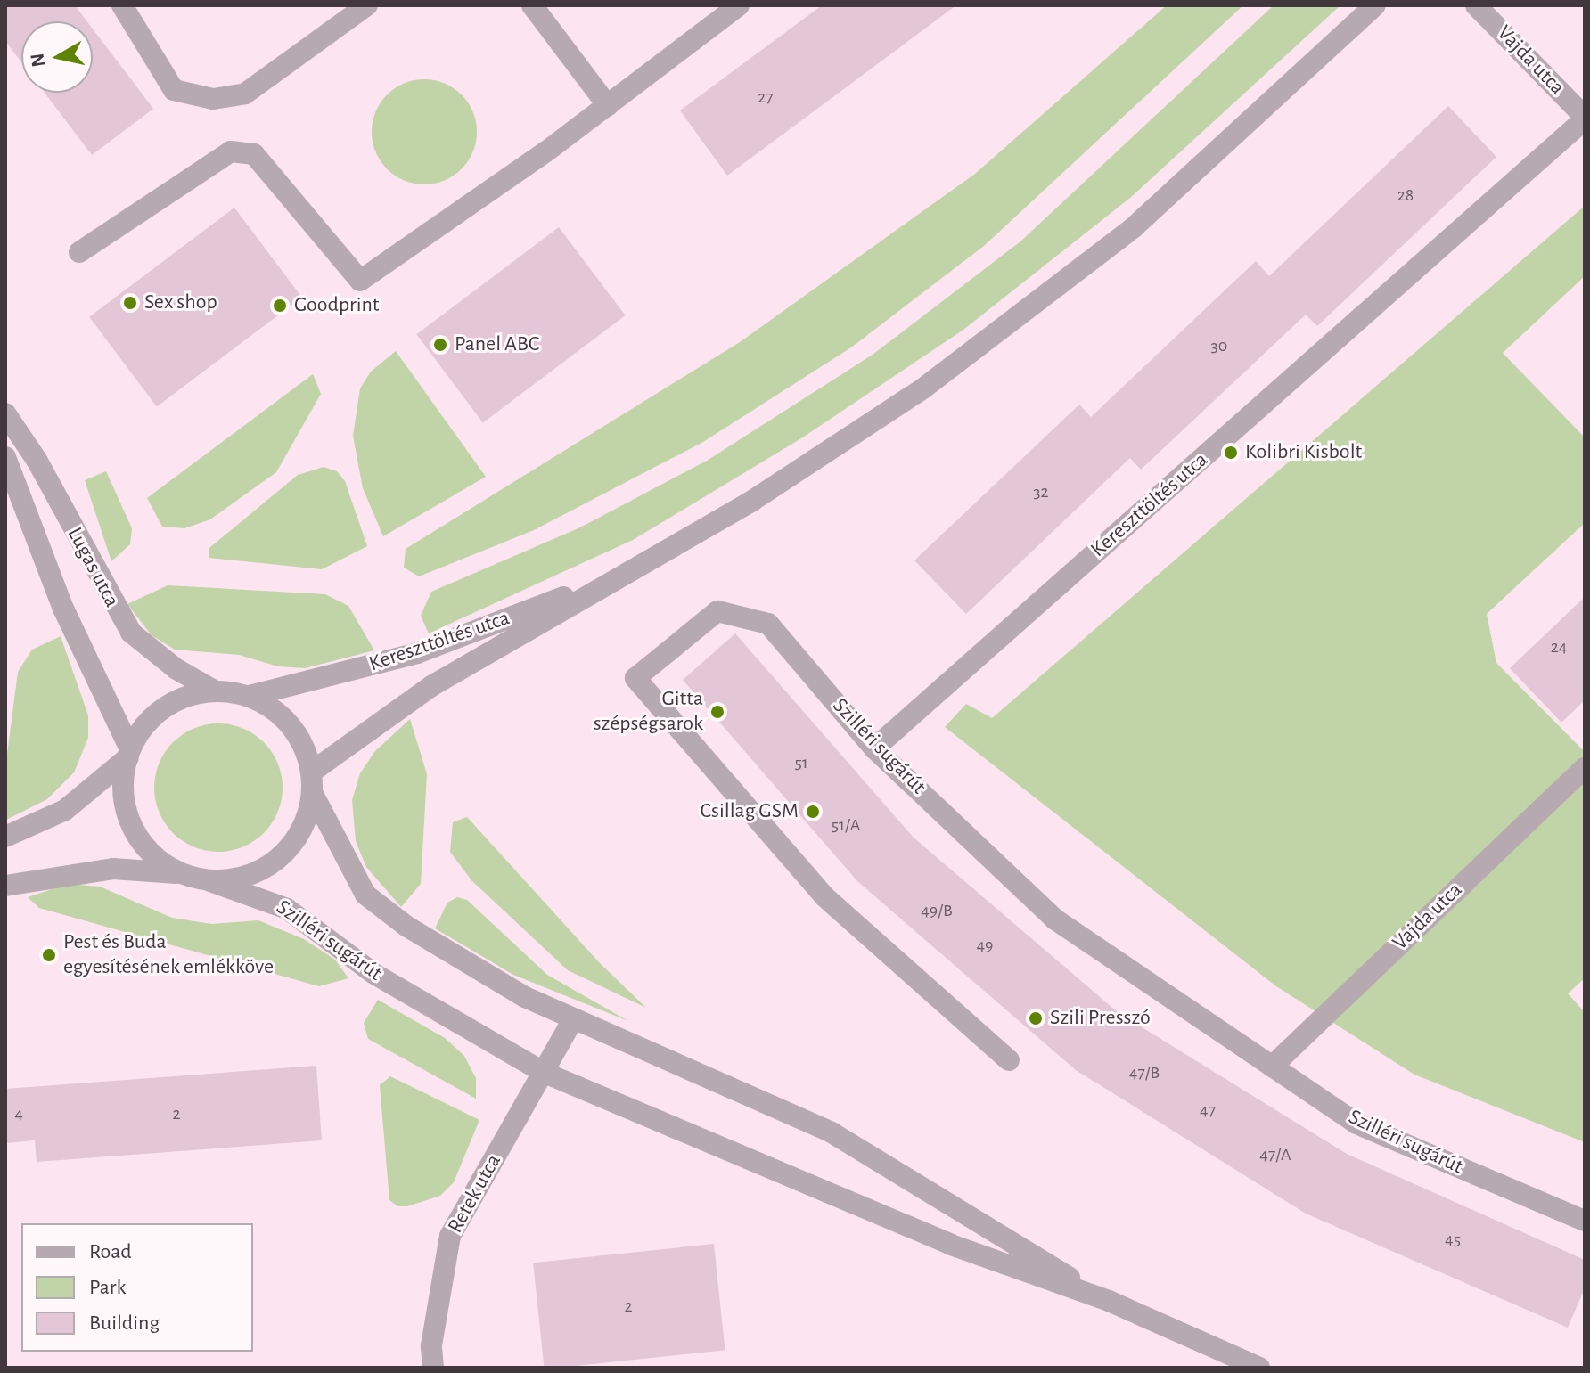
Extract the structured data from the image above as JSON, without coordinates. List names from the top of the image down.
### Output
{
  "streets": {
    "street": [
      "Vajda utca",
      "Kereszttöltés utca",
      "Lugas utca",
      "Szilléri sugárút",
      "Retek utca"
    ]
  },
  "crossings": [
    ["Vajda utca", "Kereszttöltés utca"],
    ["Vajda utca", "Szilléri sugárút"],
    ["Kereszttöltés utca", "Lugas utca"],
    ["Kereszttöltés utca", "Szilléri sugárút"],
    ["Lugas utca", "Szilléri sugárút"],
    ["Szilléri sugárút", "Retek utca"]
  ],
  "places": [
    "Sex shop",
    "Goodprint",
    "Panel ABC",
    "Kolibri Kisbolt",
    "Gitta szépségsarok",
    "Csillag GSM",
    "Pest és Buda egyesítésének emlékköve",
    "Szili Presszó"
  ],
  "house_numbers": [
    "27",
    "28",
    "30",
    "32",
    "24",
    "51",
    "51/A",
    "49/B",
    "49",
    "47/B",
    "47",
    "4",
    "2",
    "47/A",
    "45",
    "2"
  ],
  "legend": ["Road", "Park", "Building"],
  "north": "left"
}
